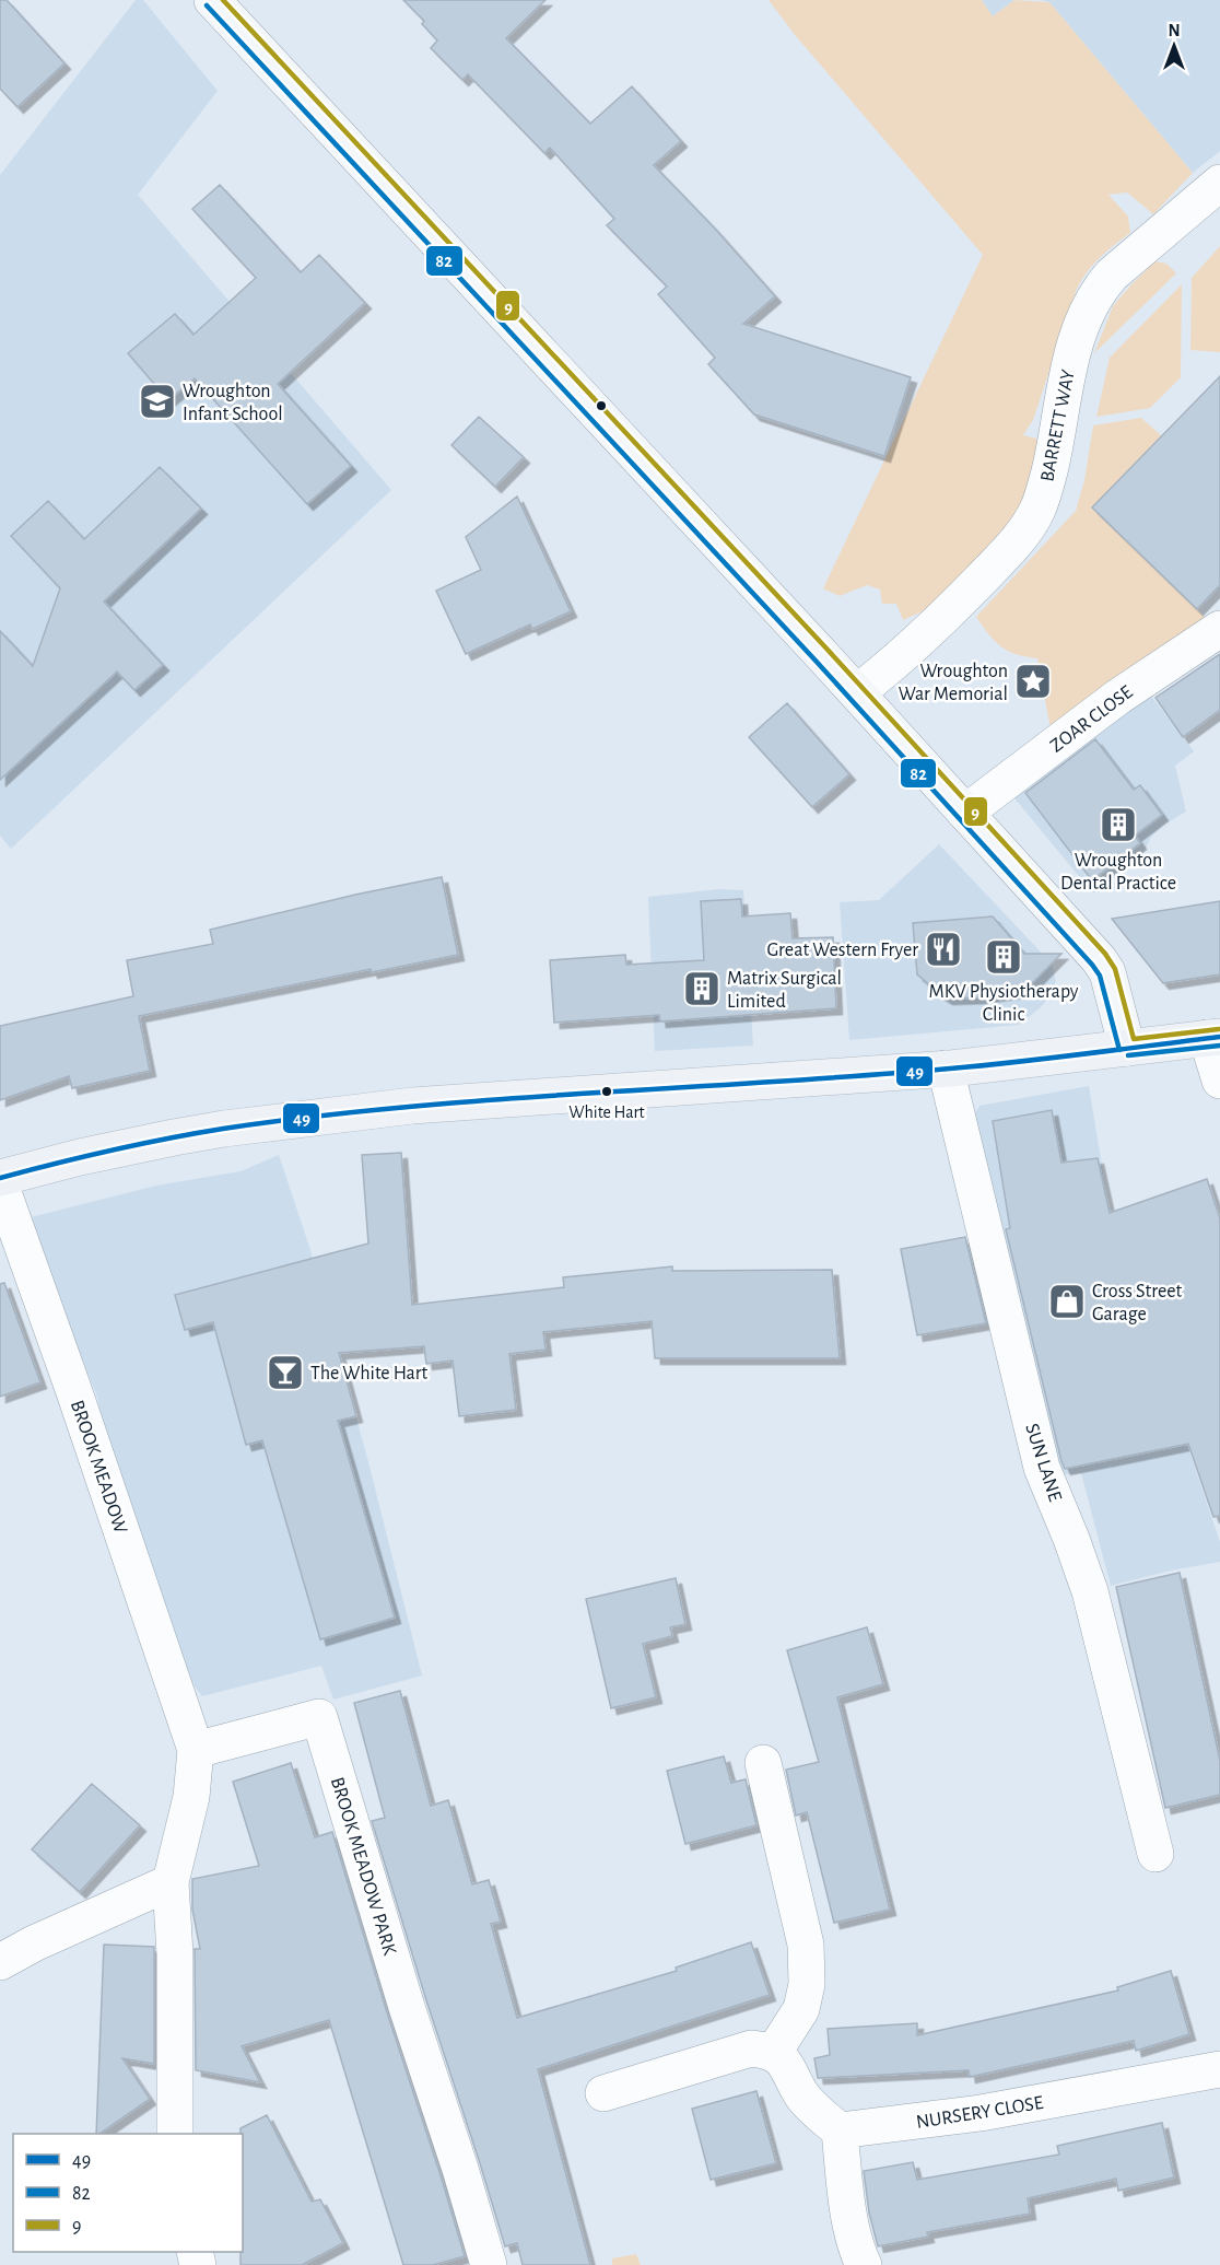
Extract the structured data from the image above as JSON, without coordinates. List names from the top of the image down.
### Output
{
  "streets": {
    "street": [
      "BARRETT WAY",
      "ZOAR CLOSE",
      "SUN LANE",
      "BROOK MEADOW",
      "BROOK MEADOW PARK",
      "NURSERY CLOSE"
    ]
  },
  "crossings": [
    ["BROOK MEADOW", "BROOK MEADOW PARK"]
  ],
  "places": {
    "school or university": ["Wroughton Infant School"],
    "place": ["Wroughton War Memorial"],
    "building": ["Wroughton Dental Practice", "MKV Physiotherapy Clinic", "Matrix Surgical Limited"],
    "restaurant": ["Great Western Fryer"],
    "other": ["White Hart"],
    "shop": ["Cross Street Garage"],
    "bar": ["The White Hart"]
  },
  "lines": ["transit line 9", "transit line 82", "transit line 49"],
  "legend": ["49", "82", "9"],
  "north": "top"
}
